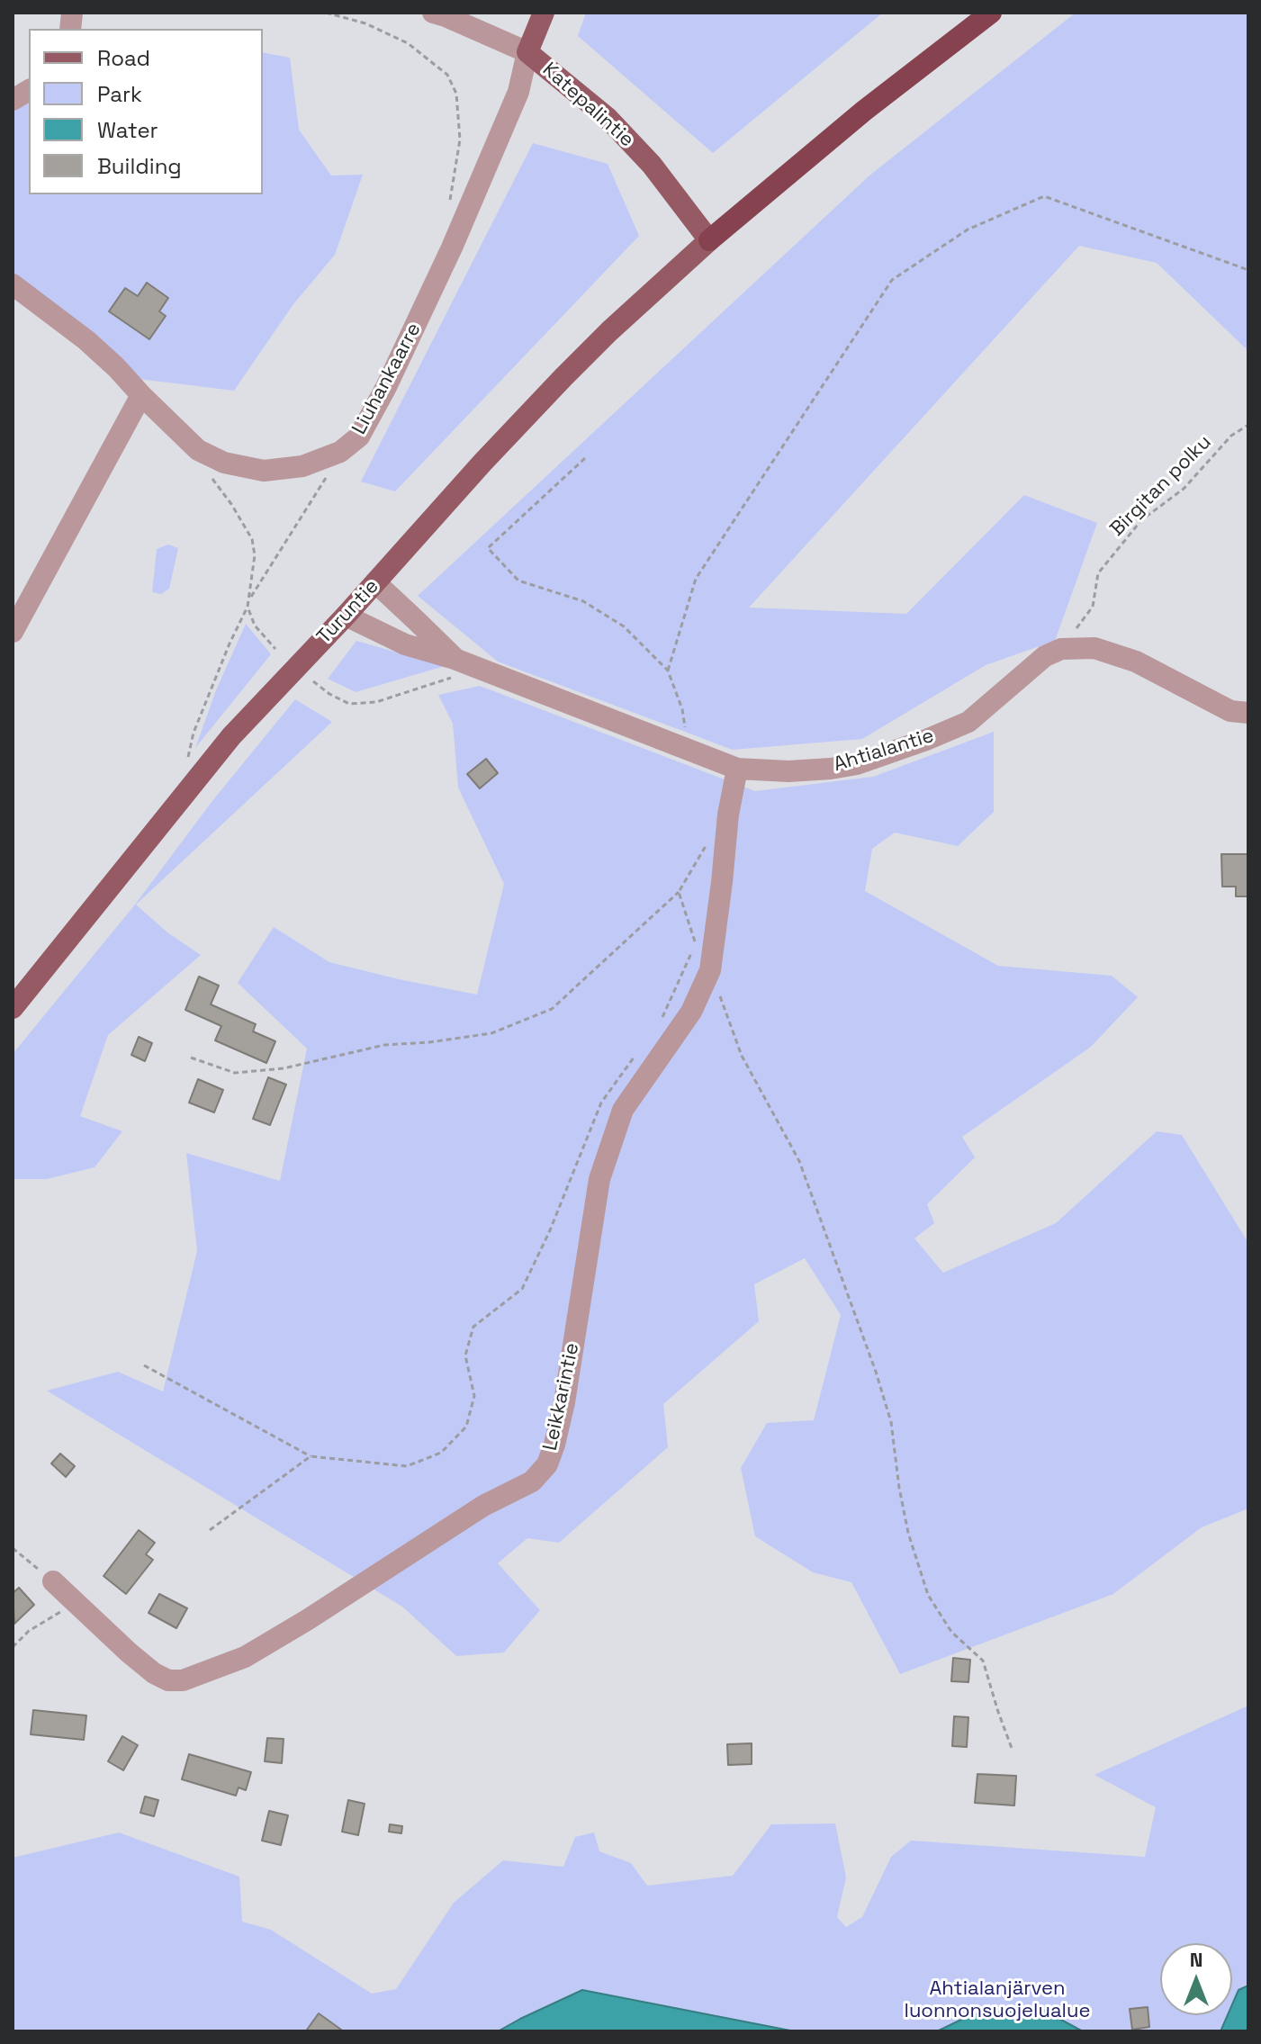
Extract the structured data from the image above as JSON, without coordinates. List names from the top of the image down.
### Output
{
  "streets": {
    "main road": ["Katepalintie", "Turuntie"],
    "street": ["Liuhankaarre", "Ahtialantie", "Leikkarintie"],
    "path": ["Birgitan polku"]
  },
  "crossings": [
    ["Katepalintie", "Liuhankaarre"],
    ["Katepalintie", "Turuntie"],
    ["Birgitan polku", "Ahtialantie"],
    ["Turuntie", "Ahtialantie"],
    ["Ahtialantie", "Leikkarintie"]
  ],
  "parks": ["Ahtialanjärven luonnonsuojelualue"],
  "legend": [
    "Road",
    "Park",
    "Water",
    "Building"
  ],
  "north": "top"
}
